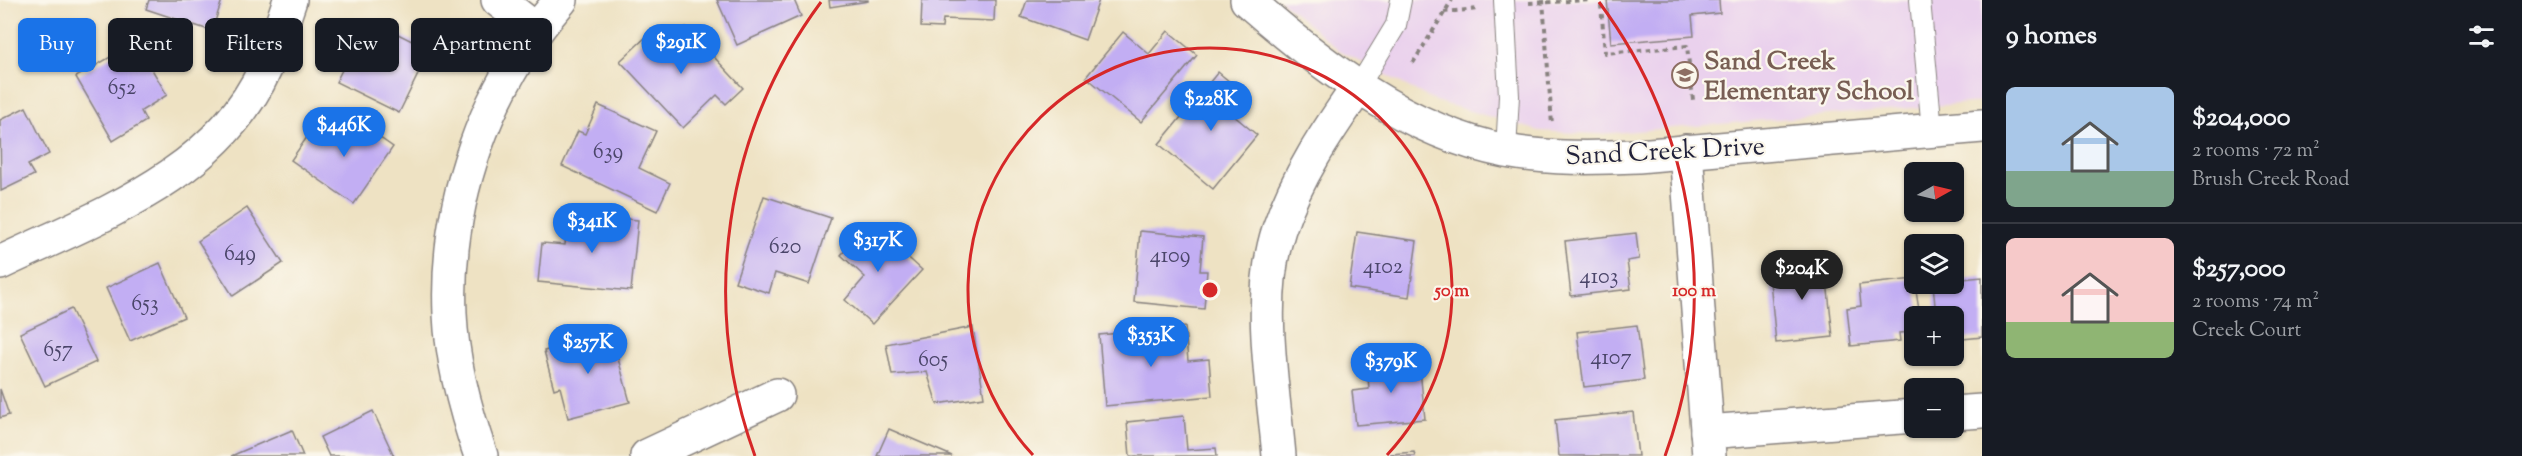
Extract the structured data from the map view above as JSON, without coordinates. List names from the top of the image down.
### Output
{
  "streets": {
    "street": ["Sand Creek Drive"]
  },
  "places": {
    "school or university": ["Sand Creek Elementary School"]
  },
  "house_numbers": [
    "652",
    "639",
    "620",
    "649",
    "4109",
    "4102",
    "4103",
    "653",
    "657",
    "4107",
    "605"
  ],
  "north": "right",
  "page": {
    "heading": "9 homes",
    "chip": [
      "Buy",
      "Rent",
      "Filters",
      "New",
      "Apartment"
    ],
    "price": [
      "$291K",
      "$228K",
      "$446K",
      "$341K",
      "$317K",
      "$204K",
      "$353K",
      "$257K",
      "$379K"
    ],
    "list": [
      {
        "name": "$204,000",
        "note": "2 rooms · 72 m² · Brush Creek Road"
      },
      {
        "name": "$257,000",
        "note": "2 rooms · 74 m² · Creek Court"
      }
    ],
    "map_buttons": ["+", "−"]
  },
  "rings": ["50 m", "100 m"]
}
